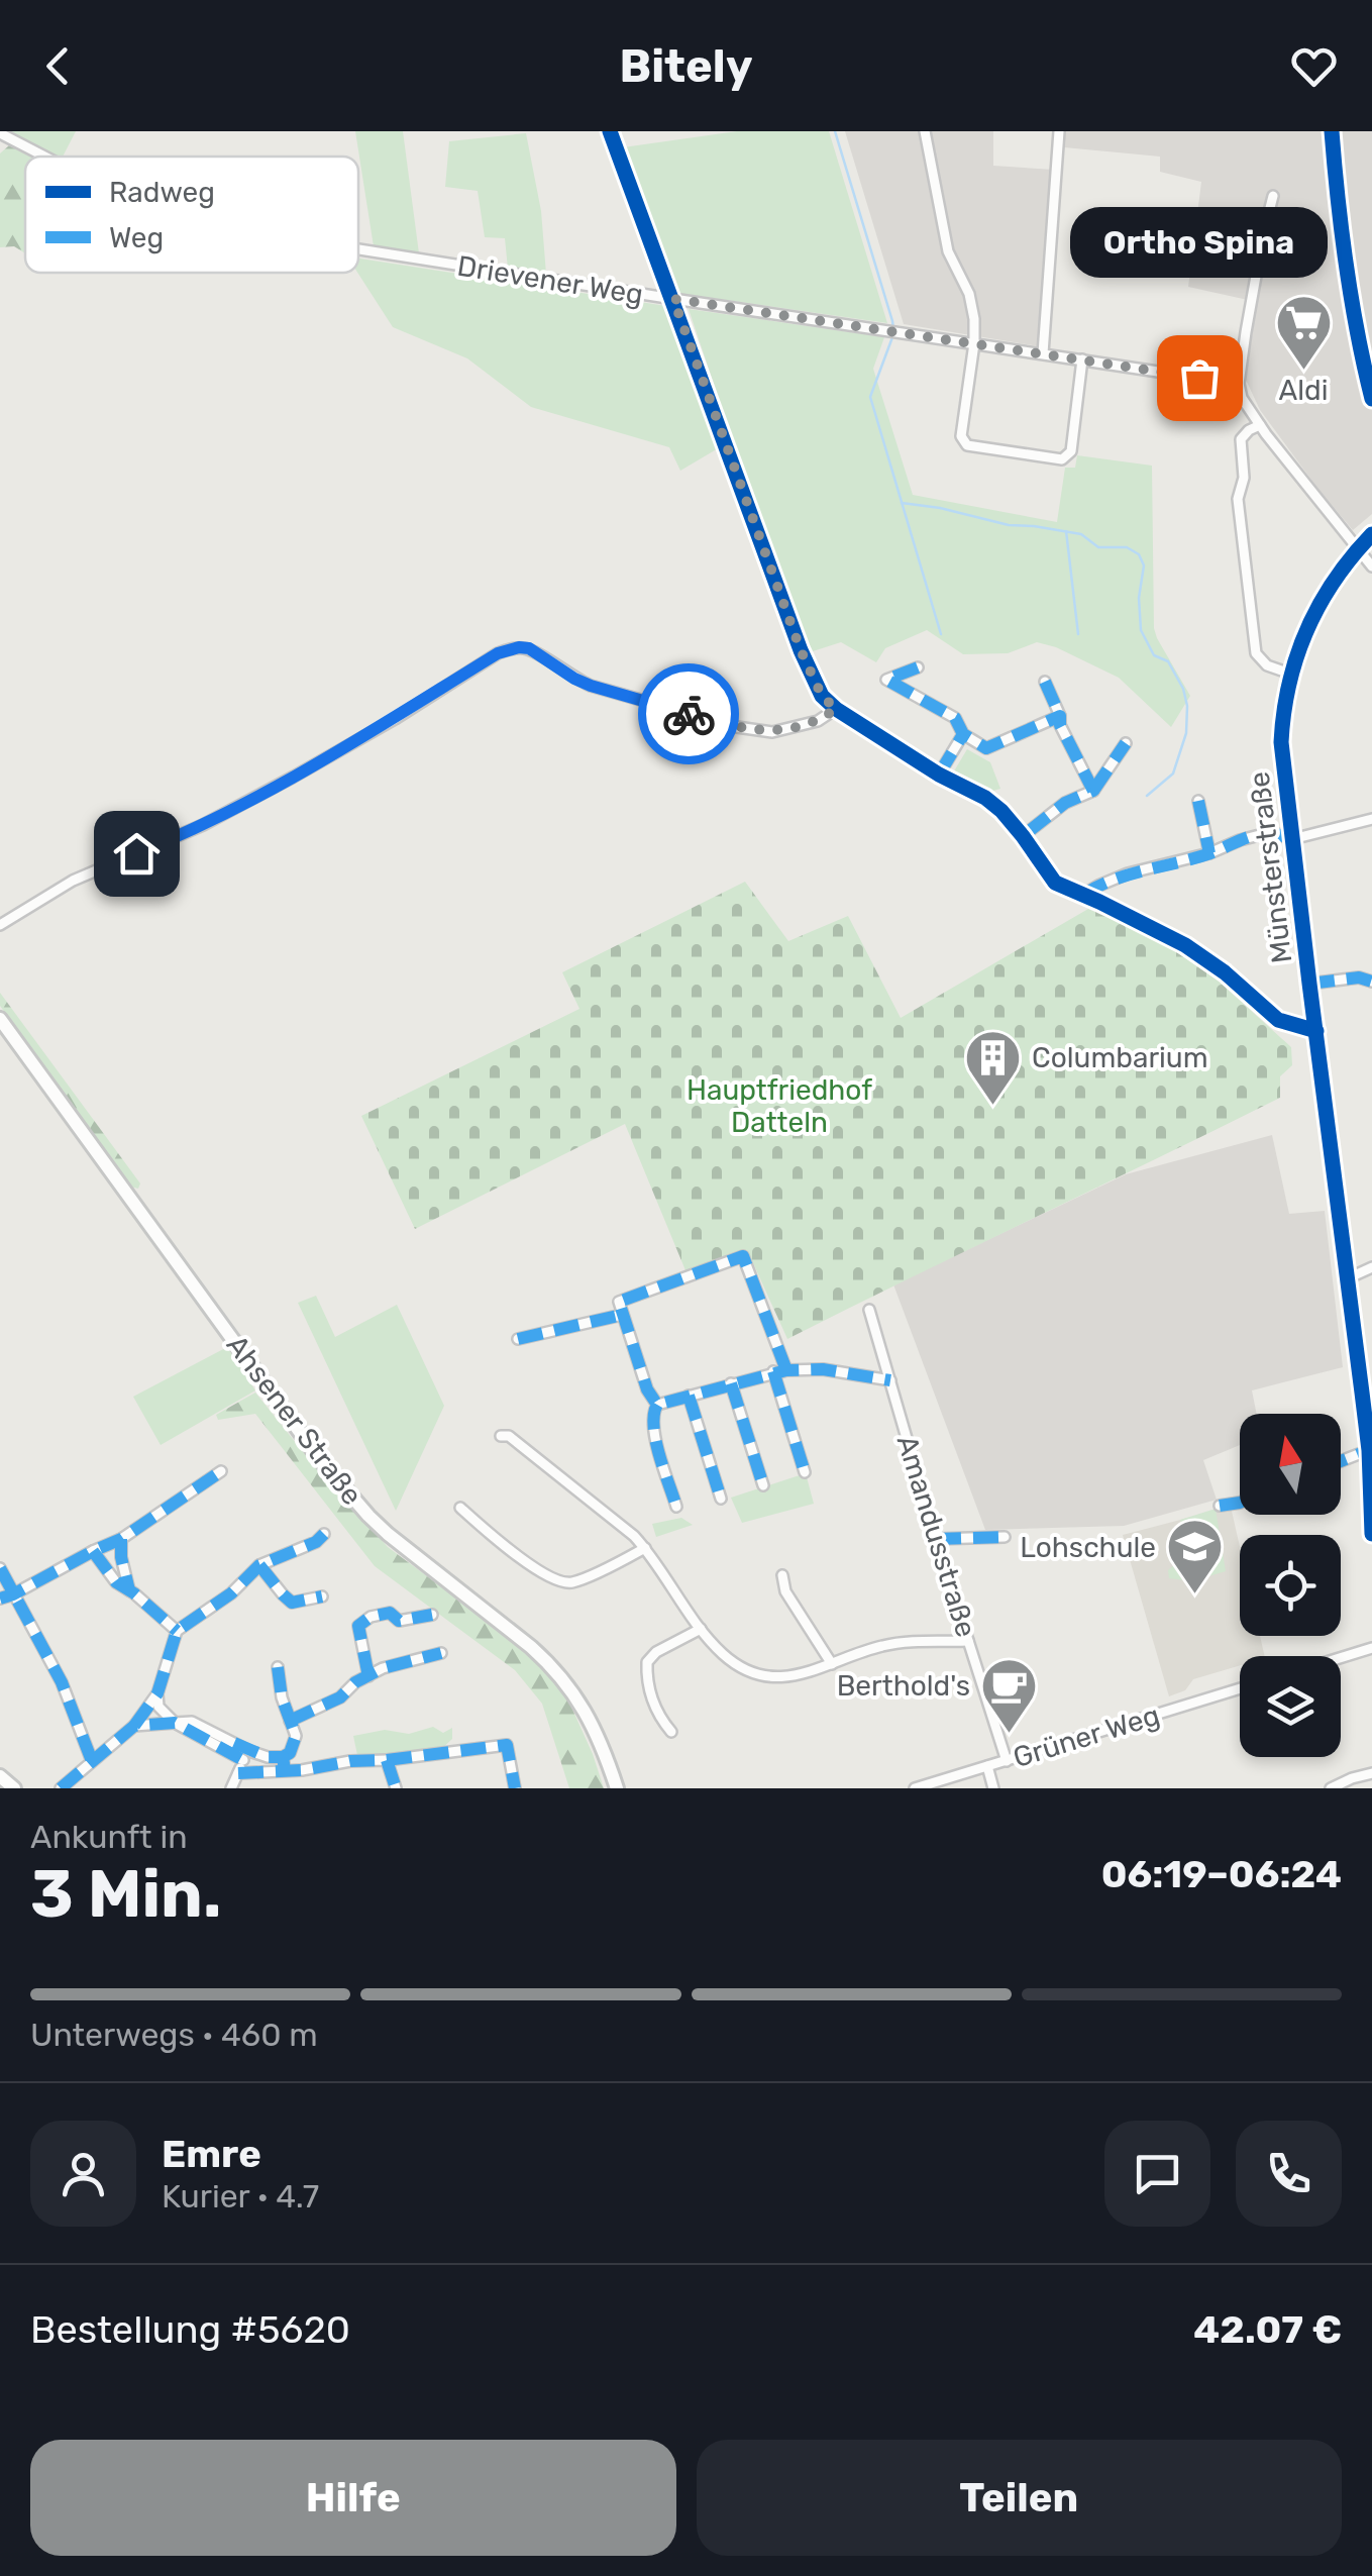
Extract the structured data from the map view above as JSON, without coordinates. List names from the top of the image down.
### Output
{
  "streets": {
    "main road": ["Ahsener Straße"],
    "street": [
      "Drievener Weg",
      "Münsterstraße",
      "Amandusstraße",
      "Grüner Weg"
    ]
  },
  "crossings": [
    ["Amandusstraße", "Grüner Weg"]
  ],
  "parks": ["Hauptfriedhof Datteln"],
  "places": {
    "supermarket": ["Aldi"],
    "other": ["Ortho Spina"],
    "building": ["Columbarium"],
    "school or university": ["Lohschule"],
    "cafe": ["Berthold's"]
  },
  "legend": ["Radweg", "Weg"],
  "north": "top",
  "page": {
    "header": "Bitely",
    "bubble": "Ortho Spina",
    "heading": ["3 Min.", "Ankunft in", "06:19–06:24"],
    "panel": [
      "Emre",
      "Kurier · 4.7",
      "Bestellung #5620",
      "42.07 €"
    ],
    "bar": "Unterwegs · 460 m",
    "buttons": ["Hilfe", "Teilen"]
  }
}
